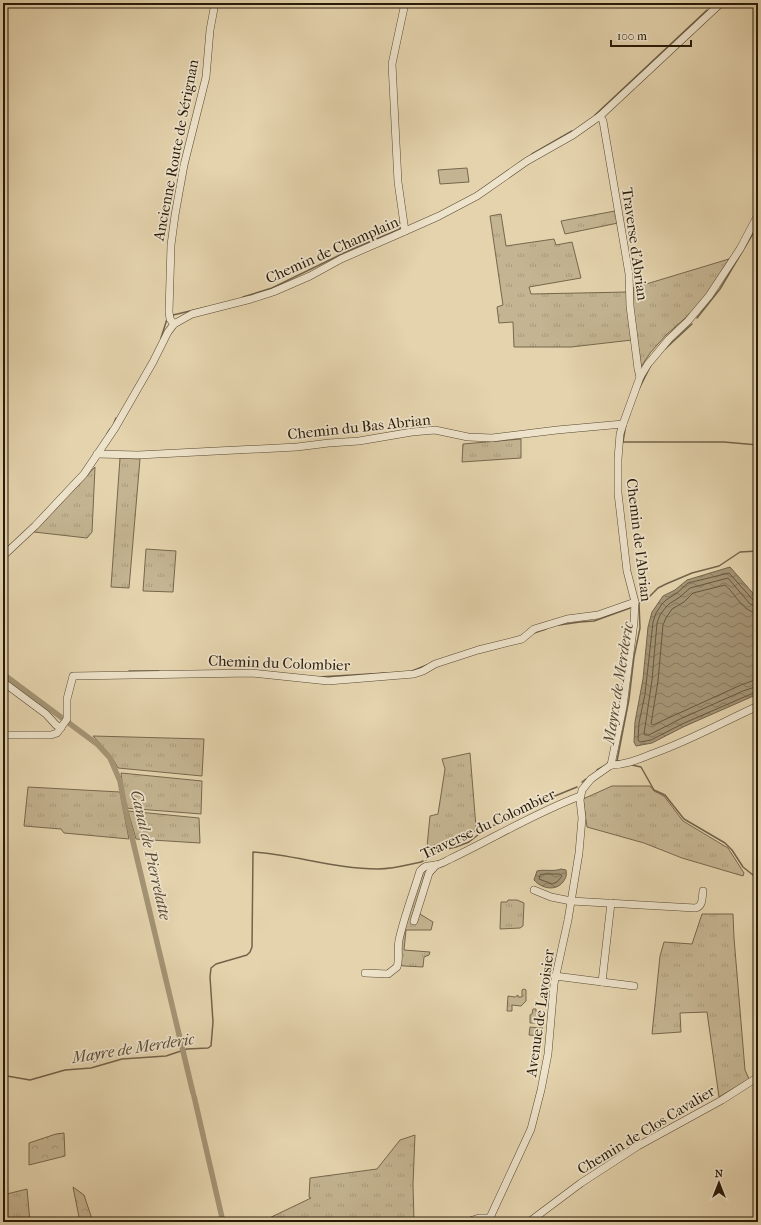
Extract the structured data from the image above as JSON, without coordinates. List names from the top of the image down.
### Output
{
  "streets": {
    "street": [
      "Ancienne Route de Sérignan",
      "Traverse d'Abrian",
      "Chemin de Champlain",
      "Chemin du Bas Abrian",
      "Chemin de l'Abrian",
      "Chemin du Colombier",
      "Traverse du Colombier",
      "Avenue de Lavoisier",
      "Chemin de Clos Cavalier"
    ]
  },
  "crossings": [
    ["Ancienne Route de Sérignan", "Chemin de Champlain"],
    ["Traverse d'Abrian", "Chemin de Champlain"],
    ["Traverse d'Abrian", "Chemin de l'Abrian"],
    ["Chemin de Champlain", "Chemin du Bas Abrian"],
    ["Chemin du Bas Abrian", "Chemin de l'Abrian"],
    ["Chemin de l'Abrian", "Chemin du Colombier"],
    ["Traverse du Colombier", "Avenue de Lavoisier"]
  ],
  "water": ["Mayre de Merderic", "Canal de Pierrelatte"],
  "scale_bar": "100 m",
  "north": "top"
}
